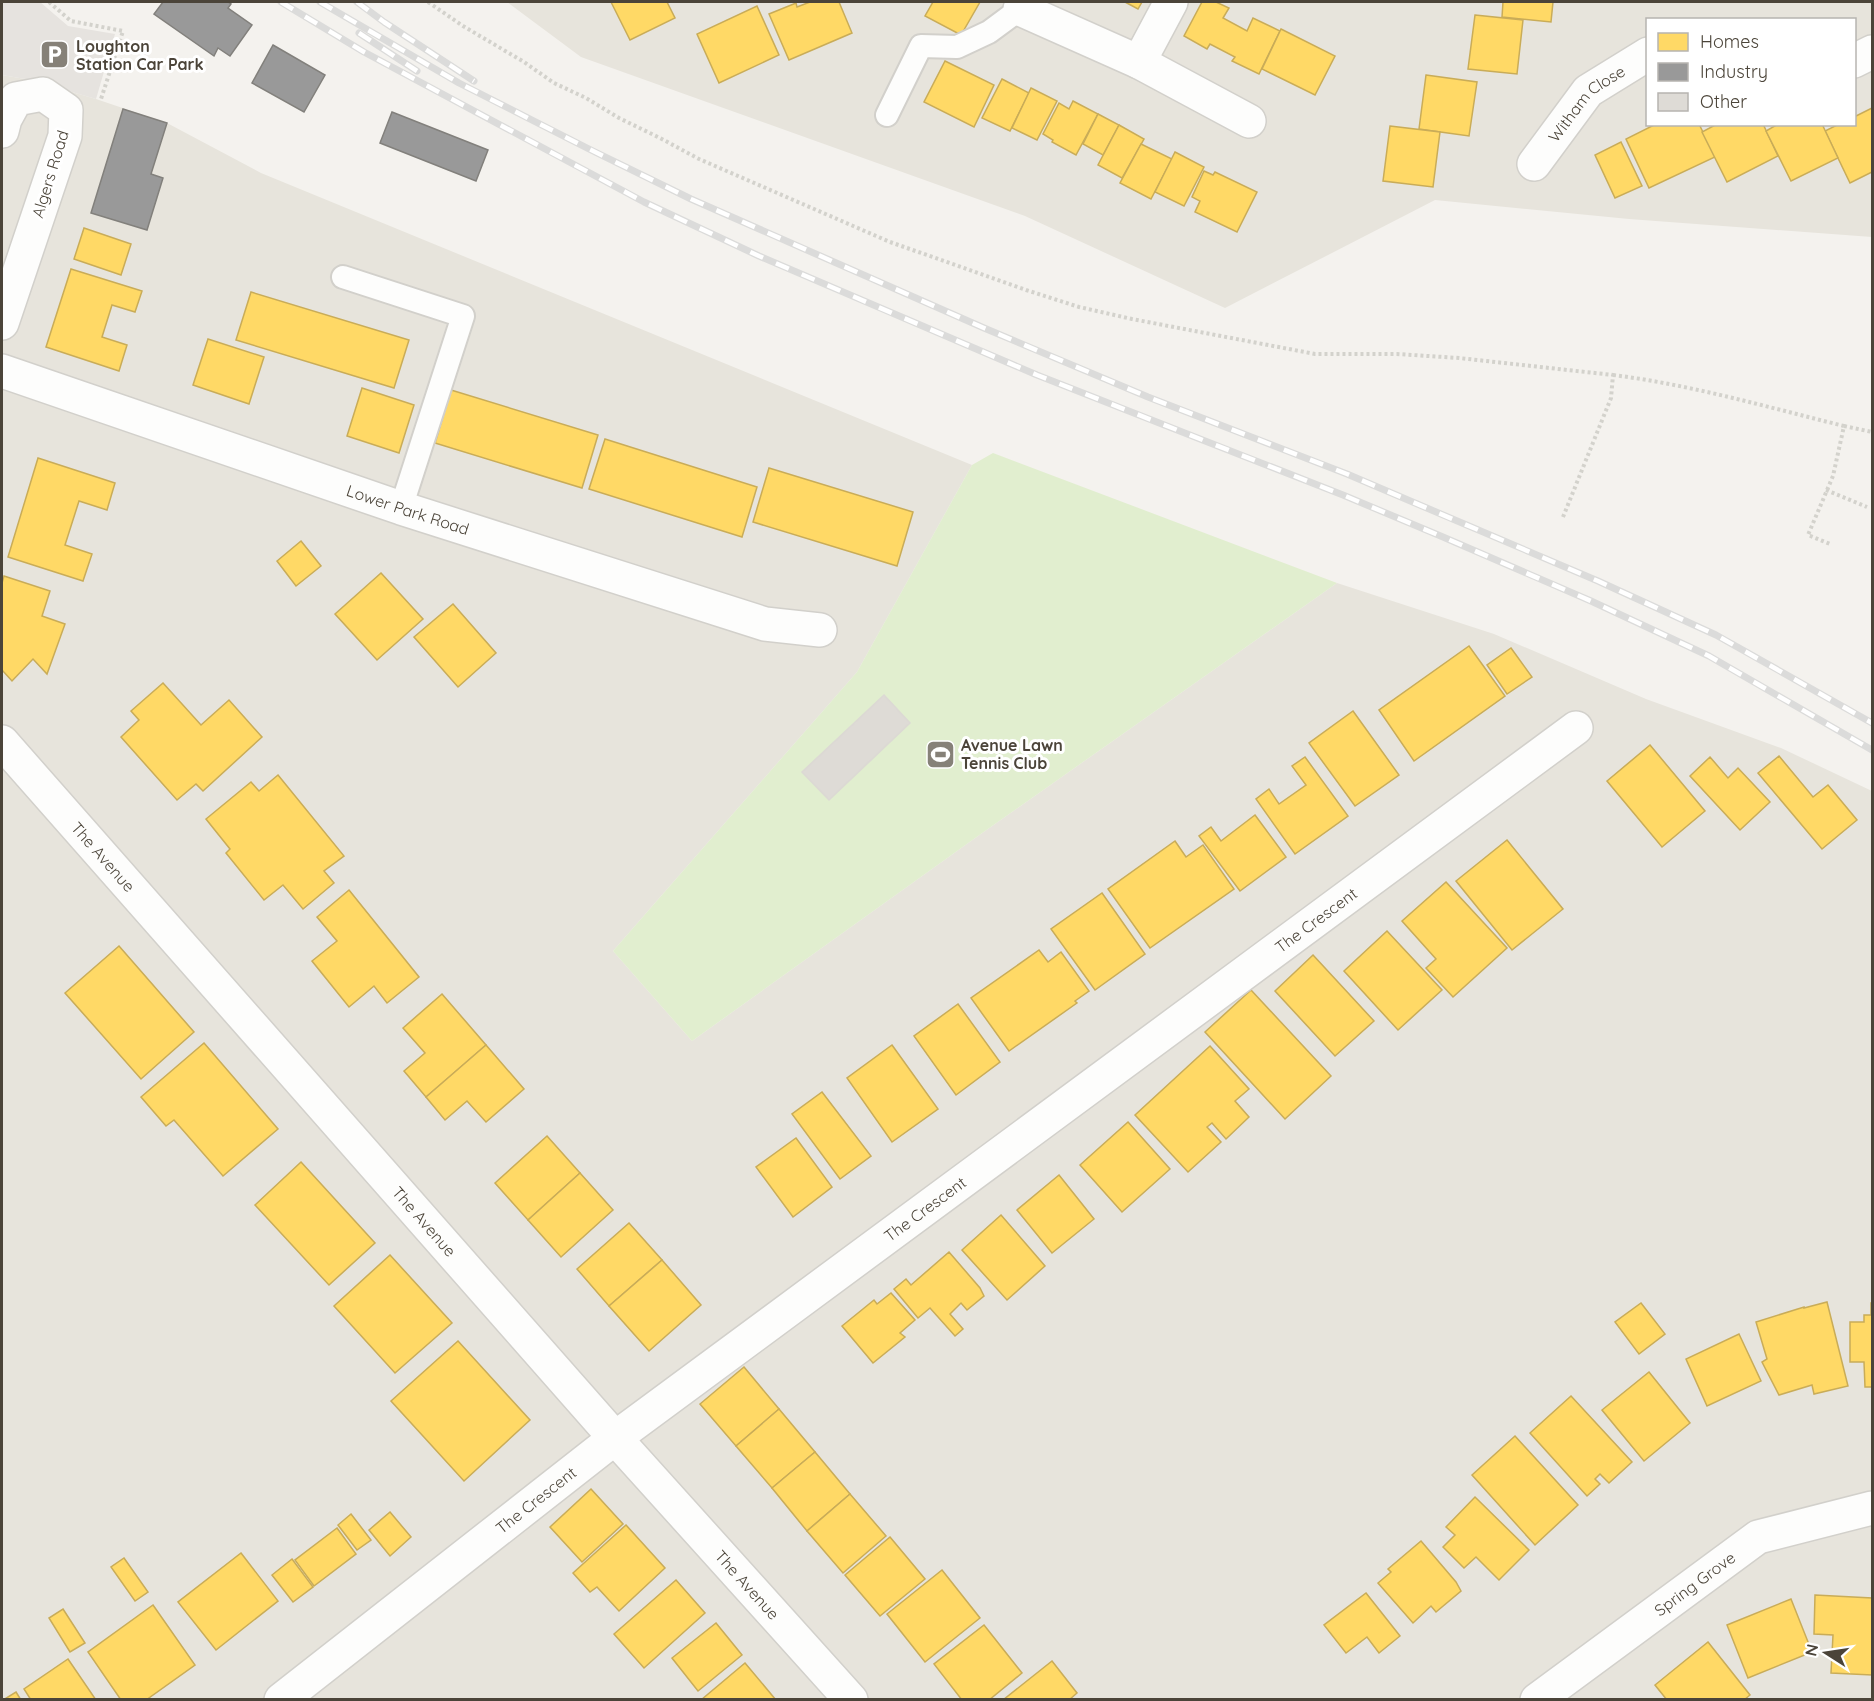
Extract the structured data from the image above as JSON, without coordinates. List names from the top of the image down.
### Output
{
  "streets": {
    "street": [
      "Witham Close",
      "Algers Road",
      "Lower Park Road",
      "The Avenue",
      "The Crescent",
      "Spring Grove"
    ]
  },
  "crossings": [
    ["The Avenue", "The Crescent"]
  ],
  "places": {
    "parking": ["Loughton Station Car Park"],
    "sports": ["Avenue Lawn Tennis Club"]
  },
  "legend": ["Homes", "Industry", "Other"],
  "north": "left"
}
